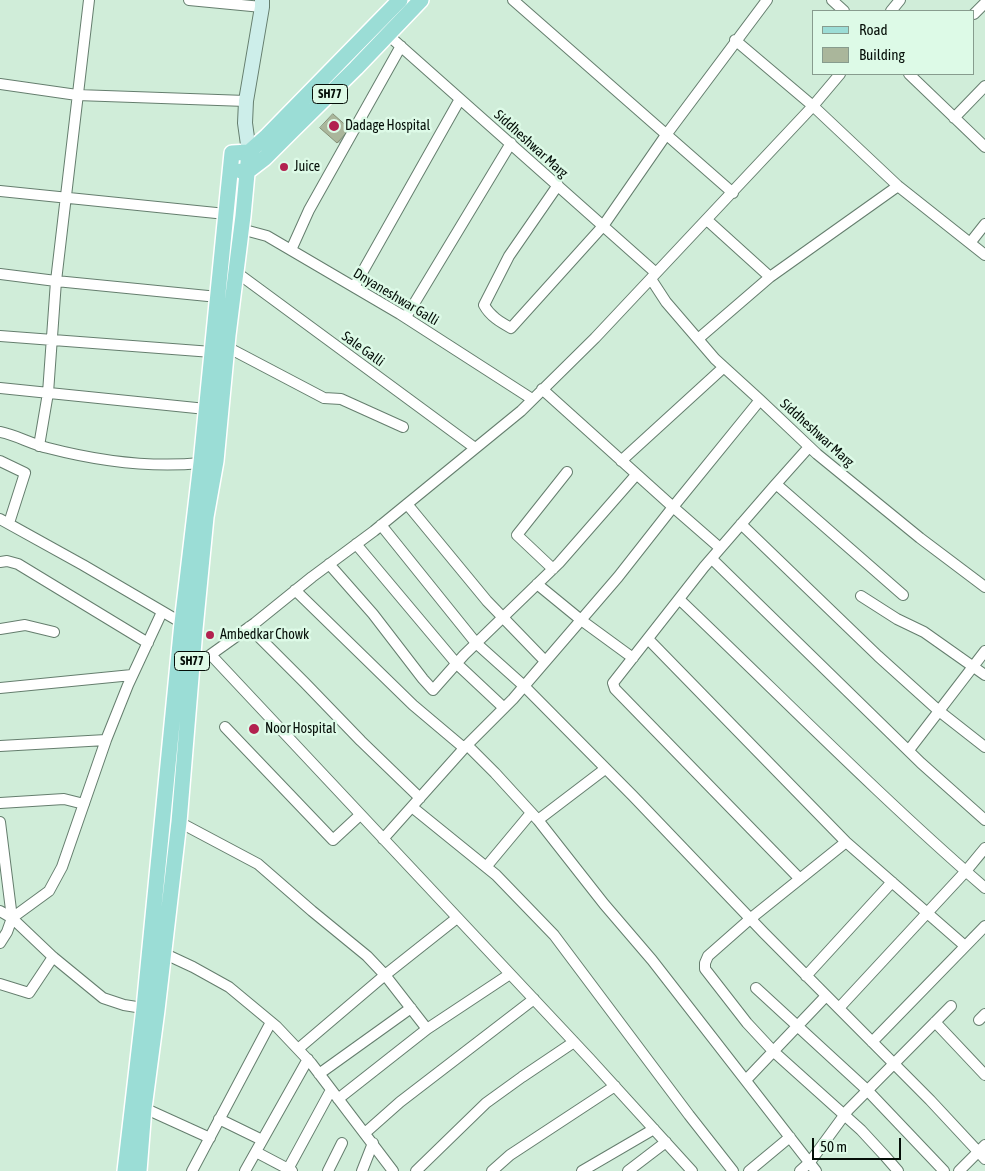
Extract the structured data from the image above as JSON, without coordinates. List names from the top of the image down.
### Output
{
  "streets": {
    "main road": ["SH77"],
    "street": ["Siddheshwar Marg", "Dnyaneshwar Galli", "Sale Galli"]
  },
  "crossings": [
    ["SH77", "Siddheshwar Marg"],
    ["SH77", "Dnyaneshwar Galli"],
    ["SH77", "Sale Galli"]
  ],
  "places": [
    "Dadage Hospital",
    "Juice",
    "Ambedkar Chowk",
    "Noor Hospital"
  ],
  "legend": ["Road", "Building"],
  "scale_bar": "50 m"
}
